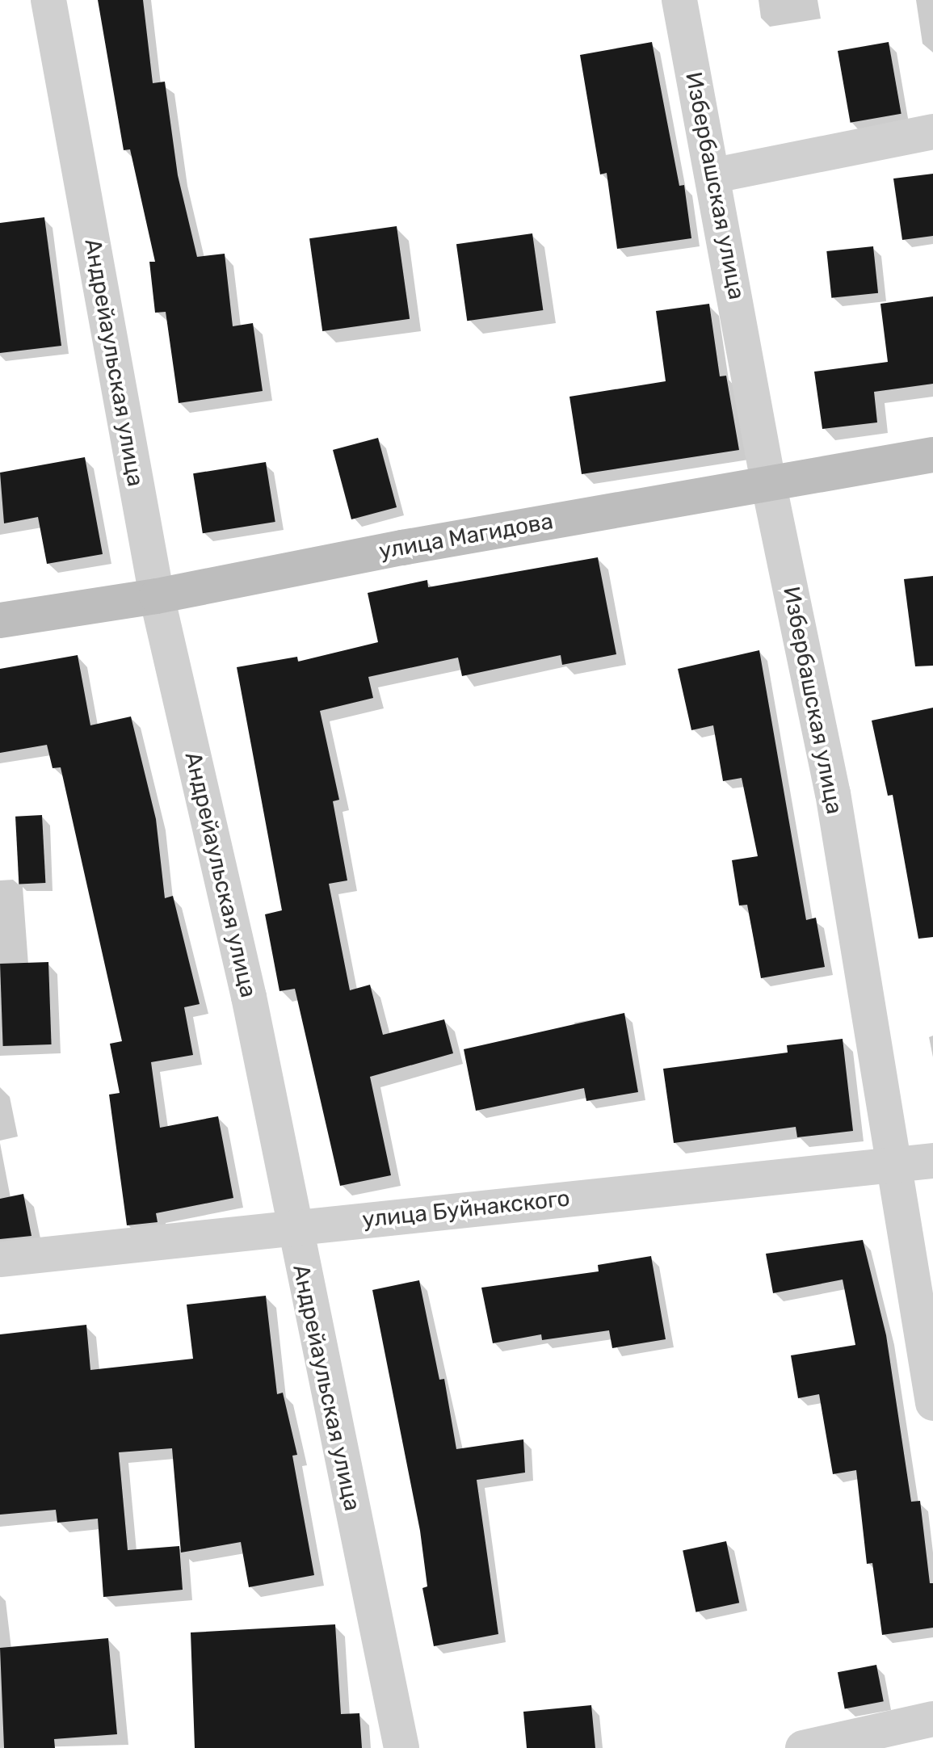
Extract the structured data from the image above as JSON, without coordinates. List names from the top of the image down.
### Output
{
  "streets": {
    "main road": ["улица Магидова"],
    "street": ["Избербашская улица", "Андрейаульская улица", "улица Буйнакского"]
  },
  "crossings": [
    ["Избербашская улица", "улица Магидова"],
    ["Избербашская улица", "улица Буйнакского"],
    ["Андрейаульская улица", "улица Магидова"],
    ["Андрейаульская улица", "улица Буйнакского"]
  ]
}
